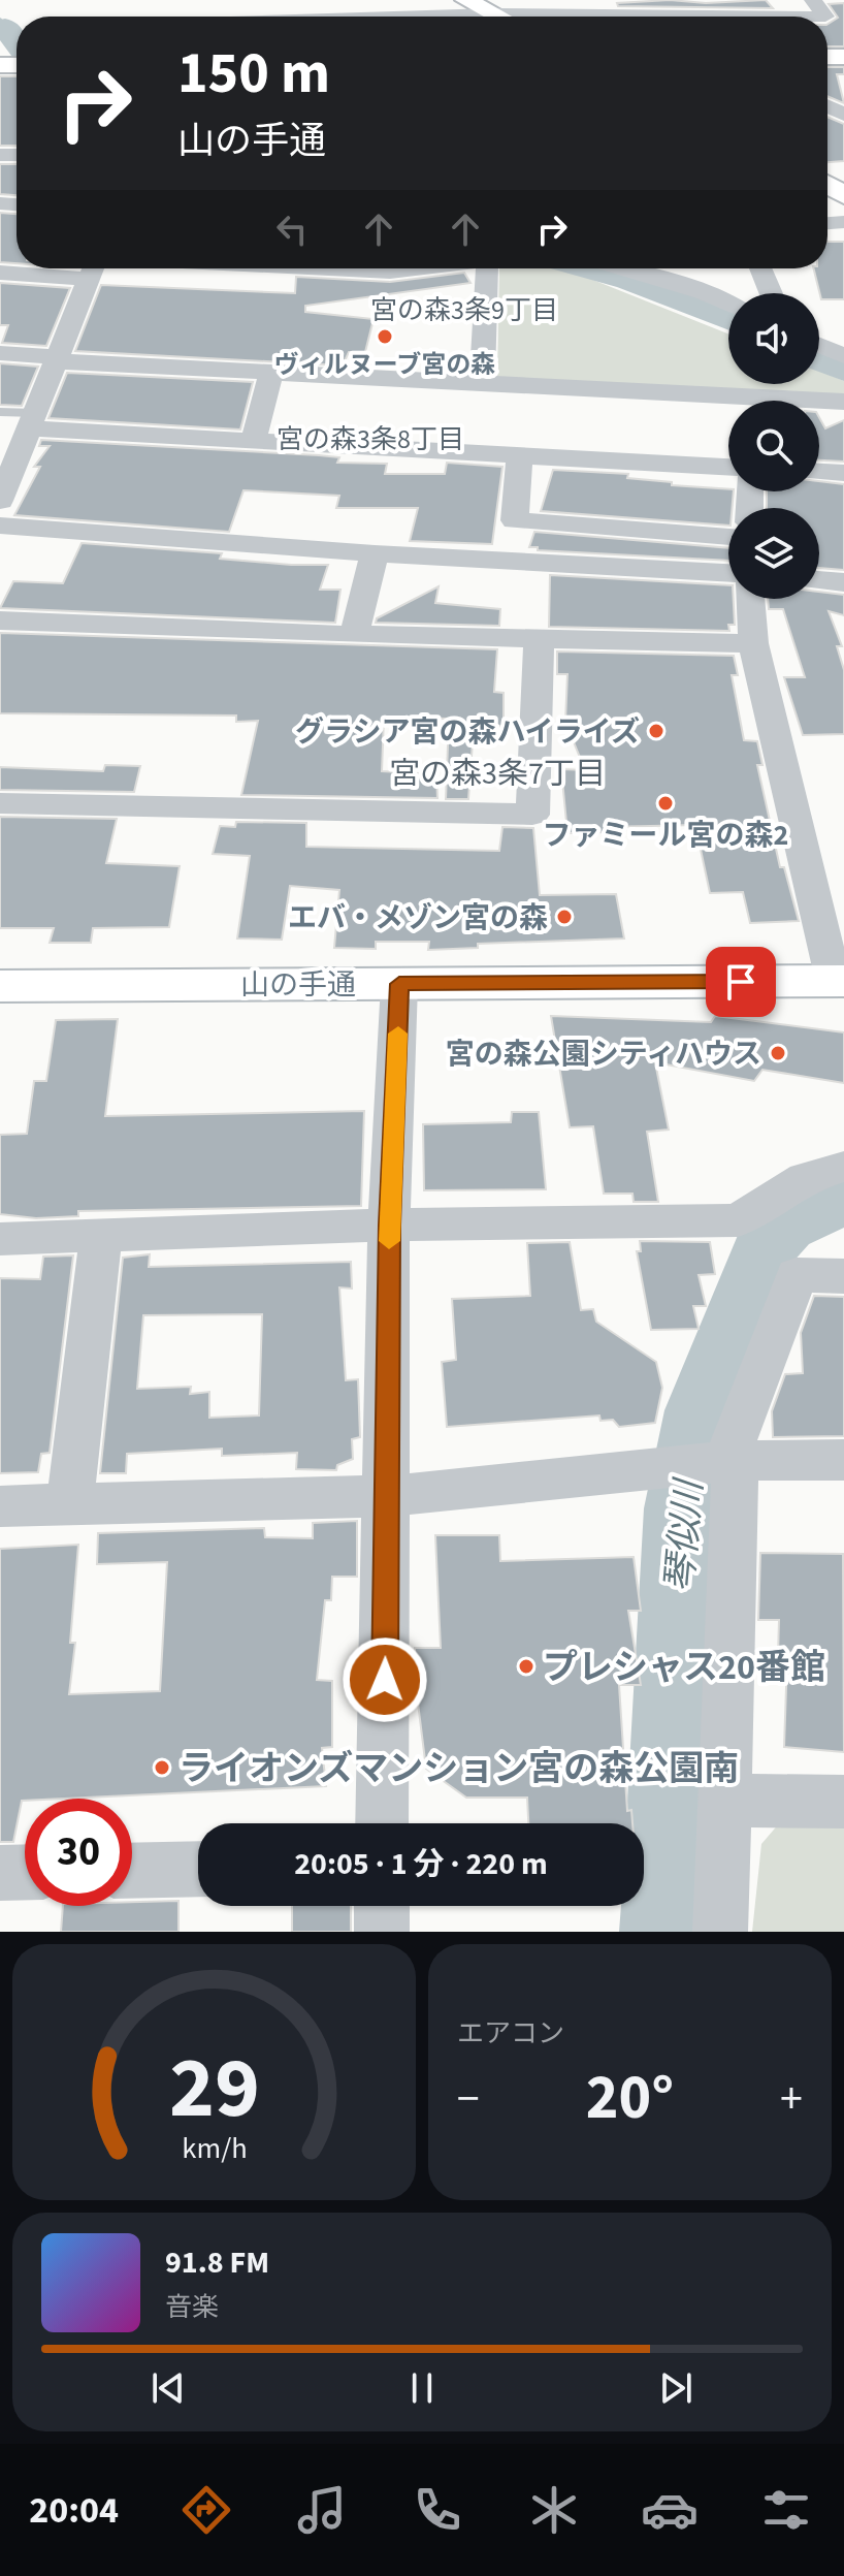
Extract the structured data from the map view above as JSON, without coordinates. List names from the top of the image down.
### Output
{
  "streets": {
    "main road": ["山の手通"]
  },
  "districts": ["宮の森3条9丁目", "宮の森3条8丁目", "宮の森3条7丁目"],
  "water": ["琴似川"],
  "places": [
    "ヴィルヌーブ宮の森",
    "グラシア宮の森ハイライズ",
    "ファミール宮の森2",
    "エバ・メゾン宮の森",
    "宮の森公園シティハウス",
    "プレシャス20番館",
    "ライオンズマンション宮の森公園南"
  ],
  "page": {
    "turn": ["150 m", "山の手通"],
    "limit": "30",
    "trip": "20:05 · 1 分 · 220 m",
    "tile": "エアコン",
    "heat": ["−", "20°", "+"],
    "song": ["91.8 FM", "音楽"],
    "tabs": "20:04",
    "gauge": ["29", "km/h"]
  }
}
